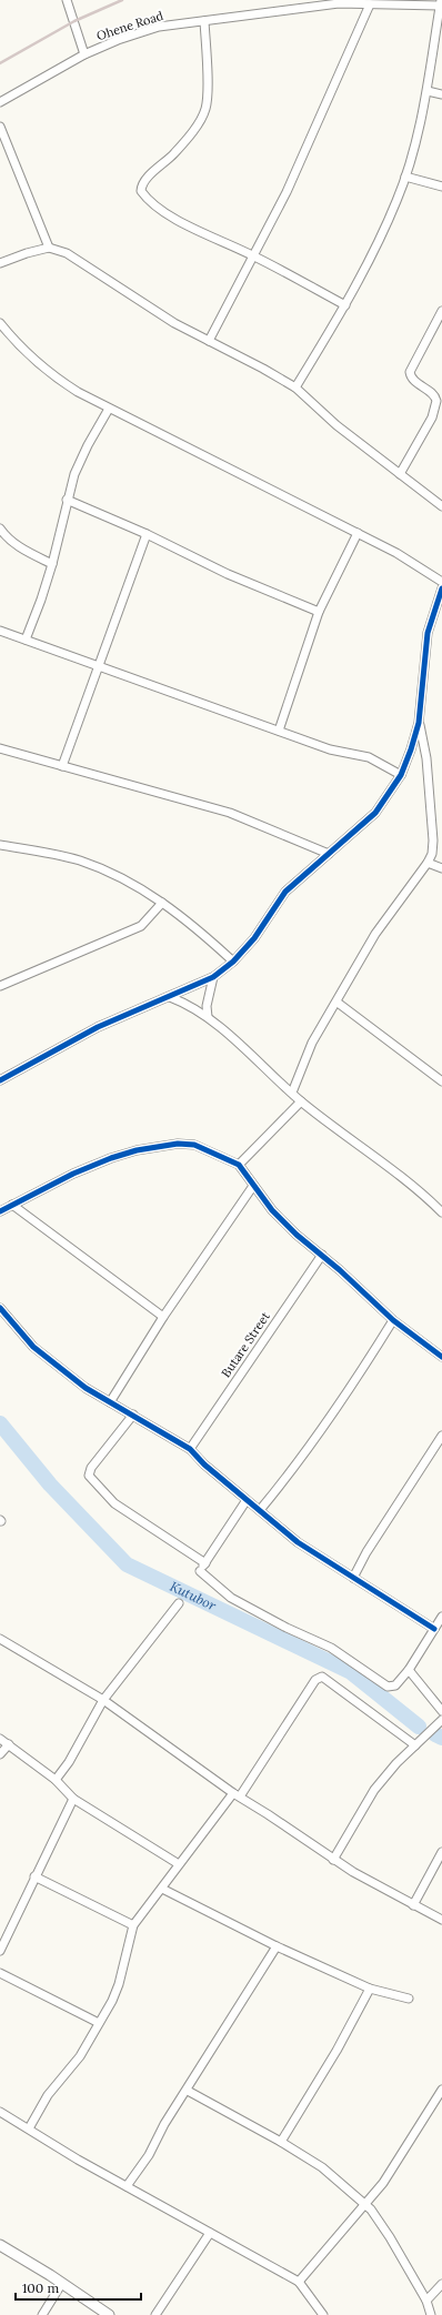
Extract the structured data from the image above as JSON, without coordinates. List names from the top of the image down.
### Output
{
  "streets": {
    "street": ["Ohene Road", "Butare Street"]
  },
  "water": ["Kutubor"],
  "scale_bar": "100 m"
}
